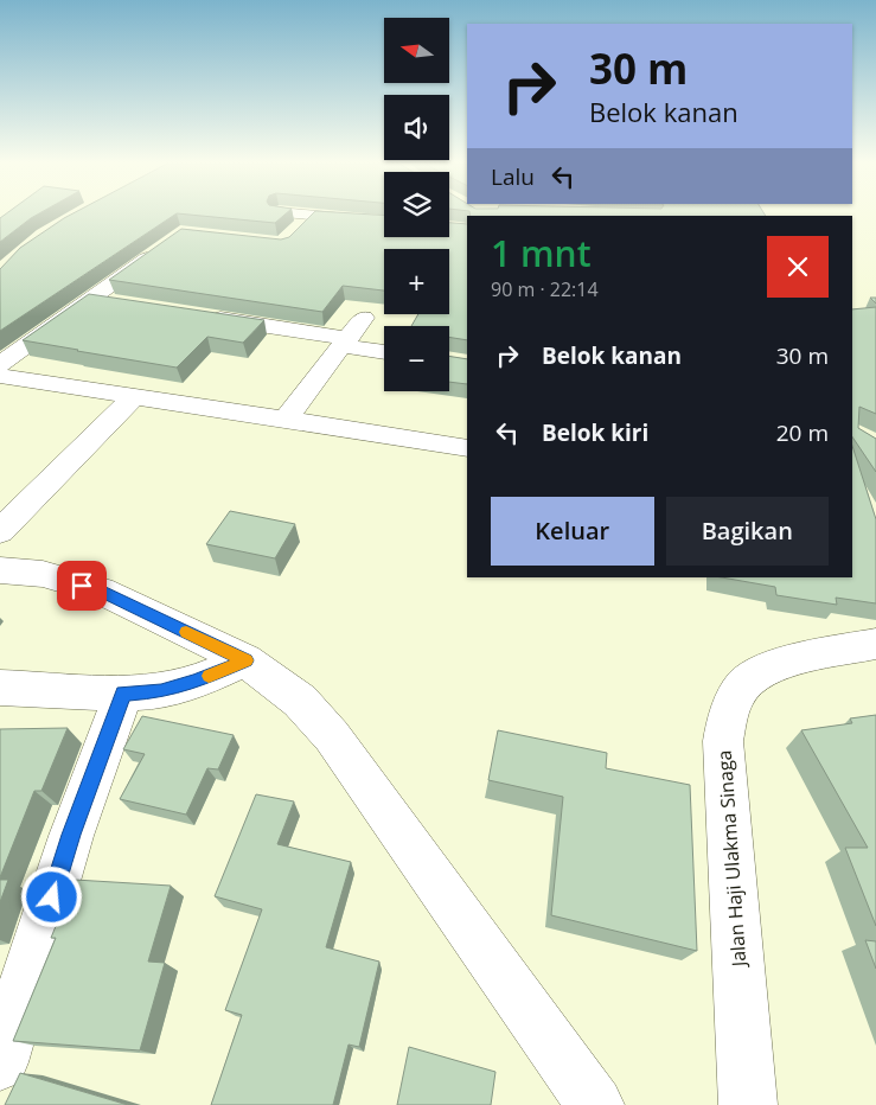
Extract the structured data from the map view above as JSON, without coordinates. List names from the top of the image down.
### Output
{
  "streets": {
    "street": ["Jalan Haji Ulakma Sinaga"]
  },
  "north": "left",
  "page": {
    "map_buttons": ["+", "−"],
    "turn": ["30 m", "Belok kanan"],
    "then": "Lalu",
    "heading": ["1 mnt", "90 m · 22:14"],
    "list": [
      {
        "name": "Belok kanan",
        "value": "30 m"
      },
      {
        "name": "Belok kiri",
        "value": "20 m"
      }
    ],
    "buttons": ["Keluar", "Bagikan"]
  }
}
